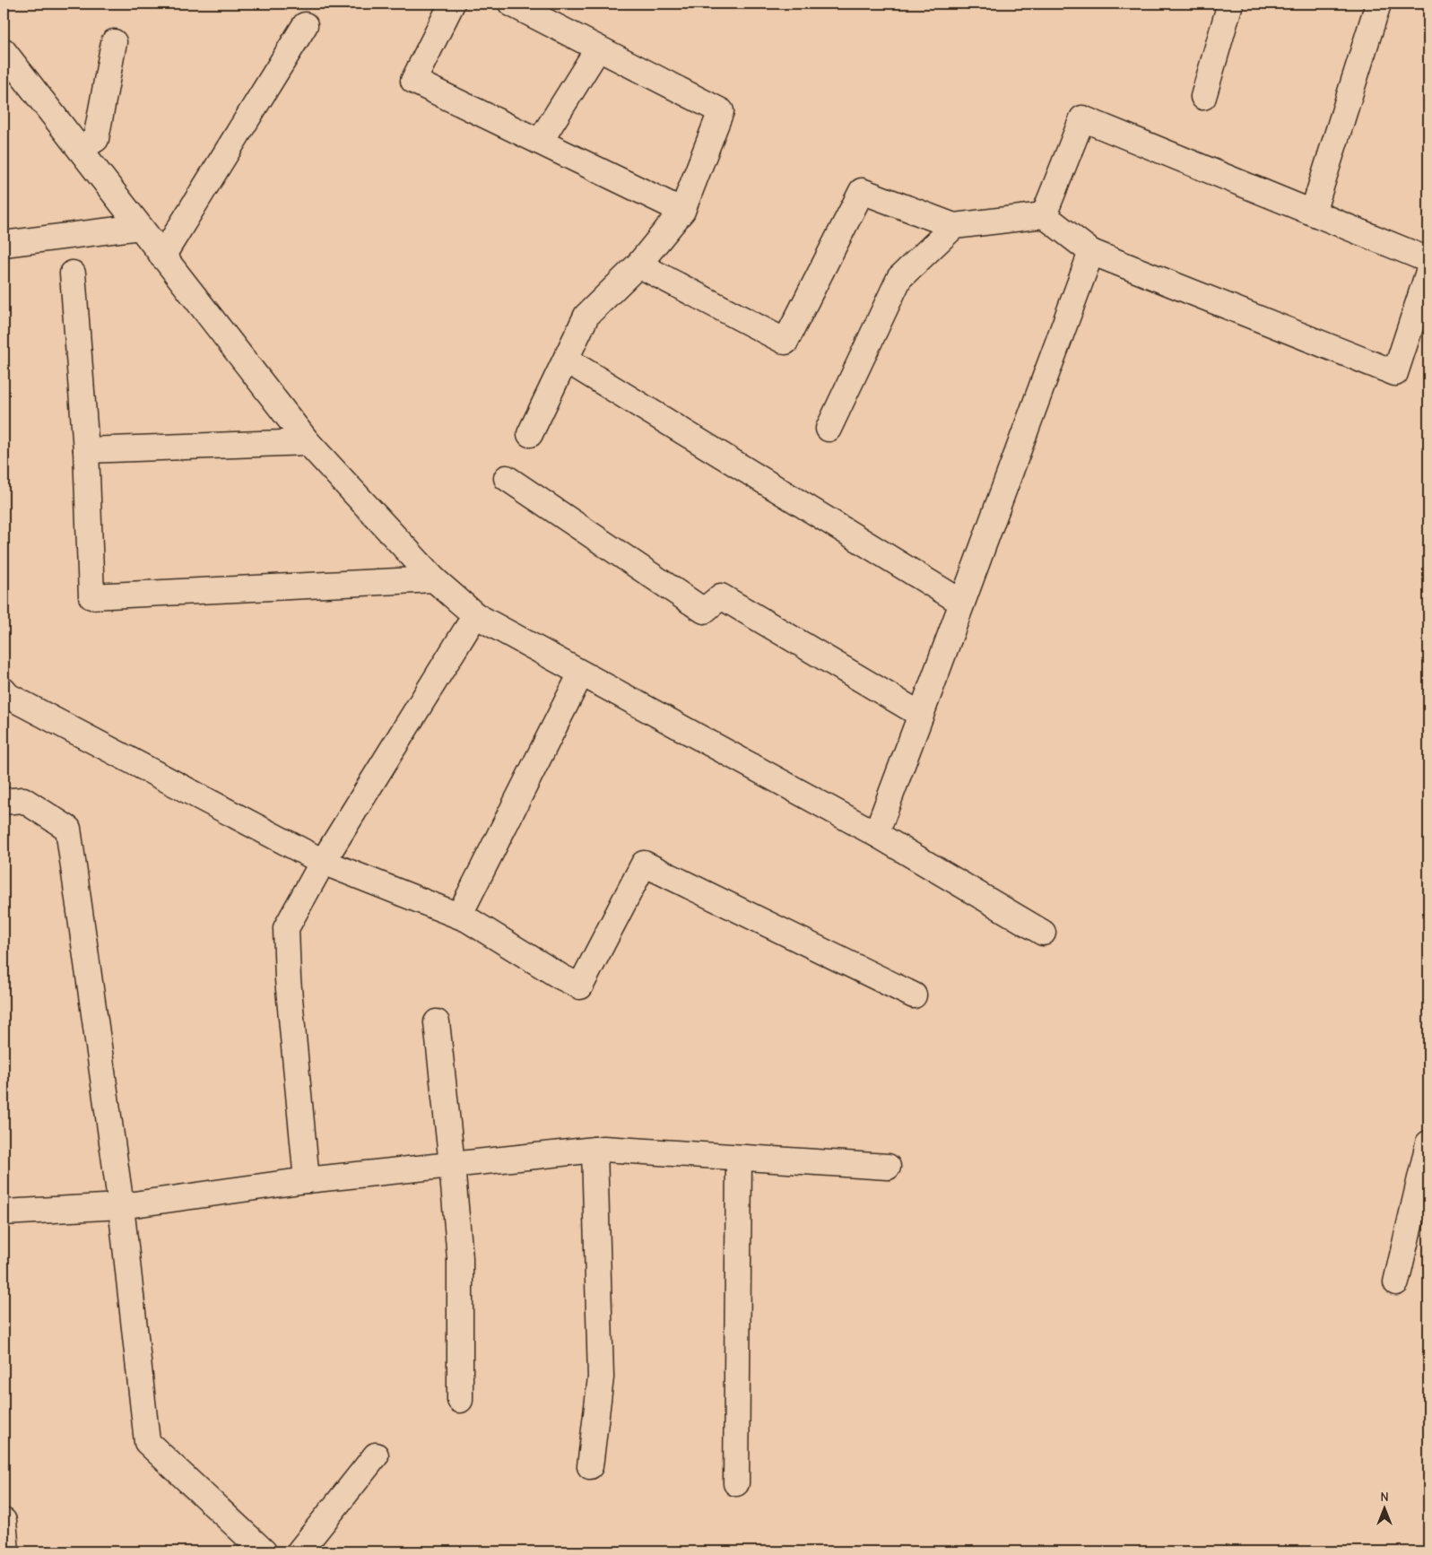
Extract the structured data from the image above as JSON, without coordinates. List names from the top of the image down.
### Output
{
  "north": "top"
}
